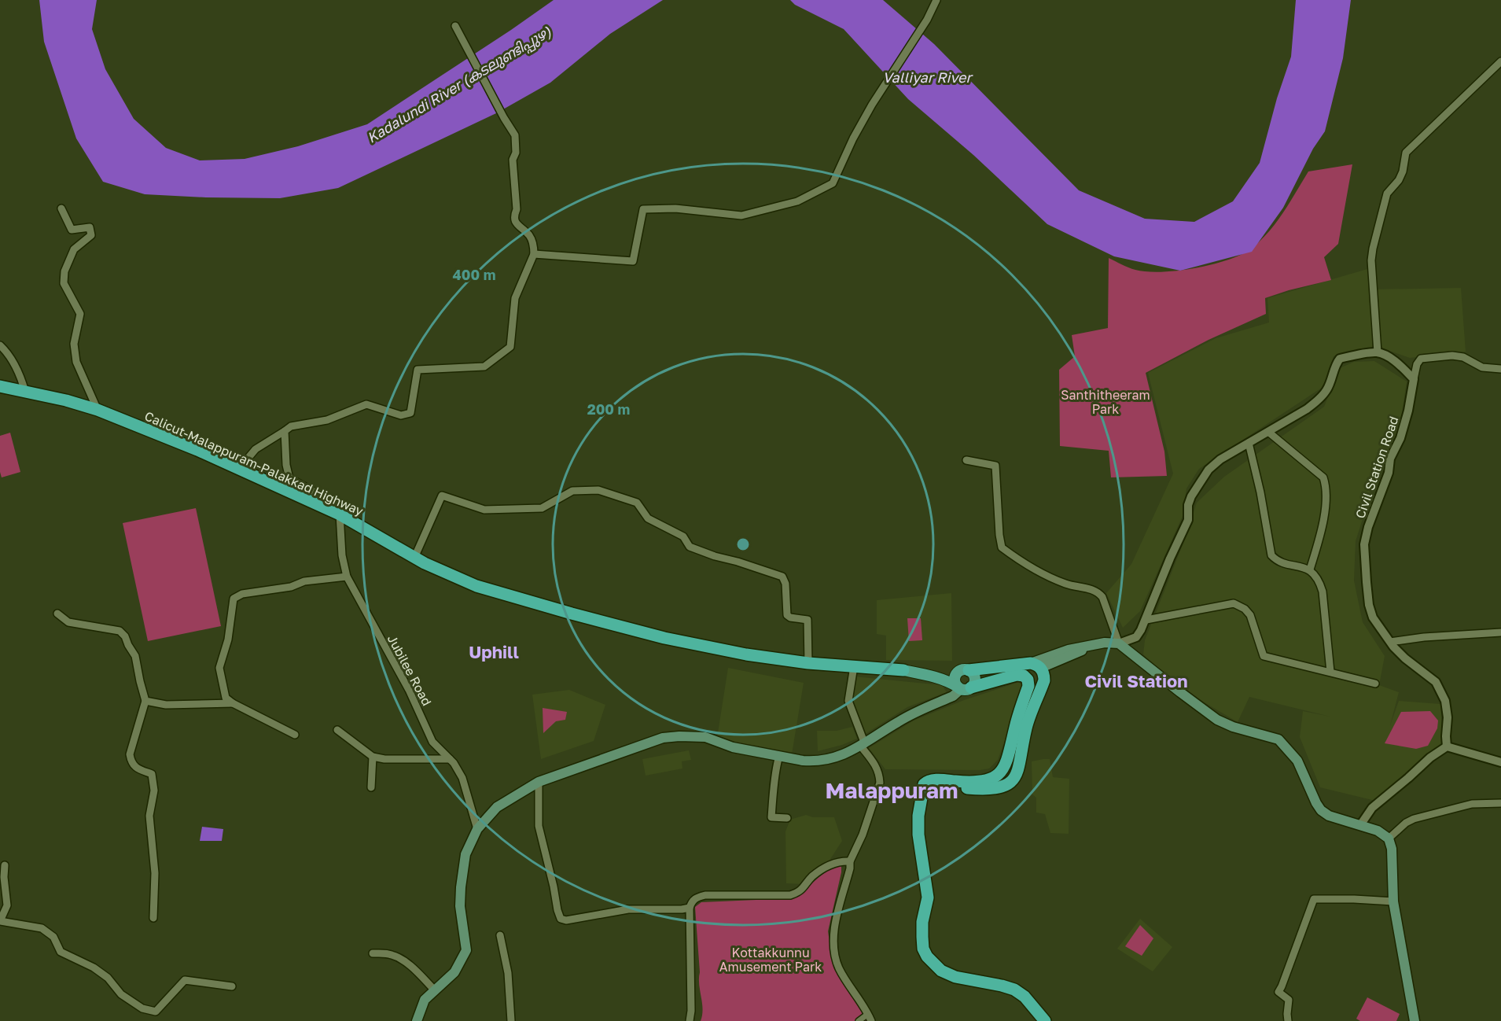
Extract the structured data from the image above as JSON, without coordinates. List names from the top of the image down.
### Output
{
  "streets": {
    "highway": ["Calicut-Malappuram-Palakkad Highway"],
    "street": ["Civil Station Road", "Jubilee Road"]
  },
  "crossings": [
    ["Calicut-Malappuram-Palakkad Highway", "Jubilee Road"]
  ],
  "districts": ["Uphill", "Civil Station", "Malappuram"],
  "water": ["Valliyar River", "Kadalundi River (കടലുണ്ടിപ്പുഴ)"],
  "parks": ["Santhitheeram Park", "Kottakkunnu Amusement Park"],
  "rings": ["400 m", "200 m"]
}
